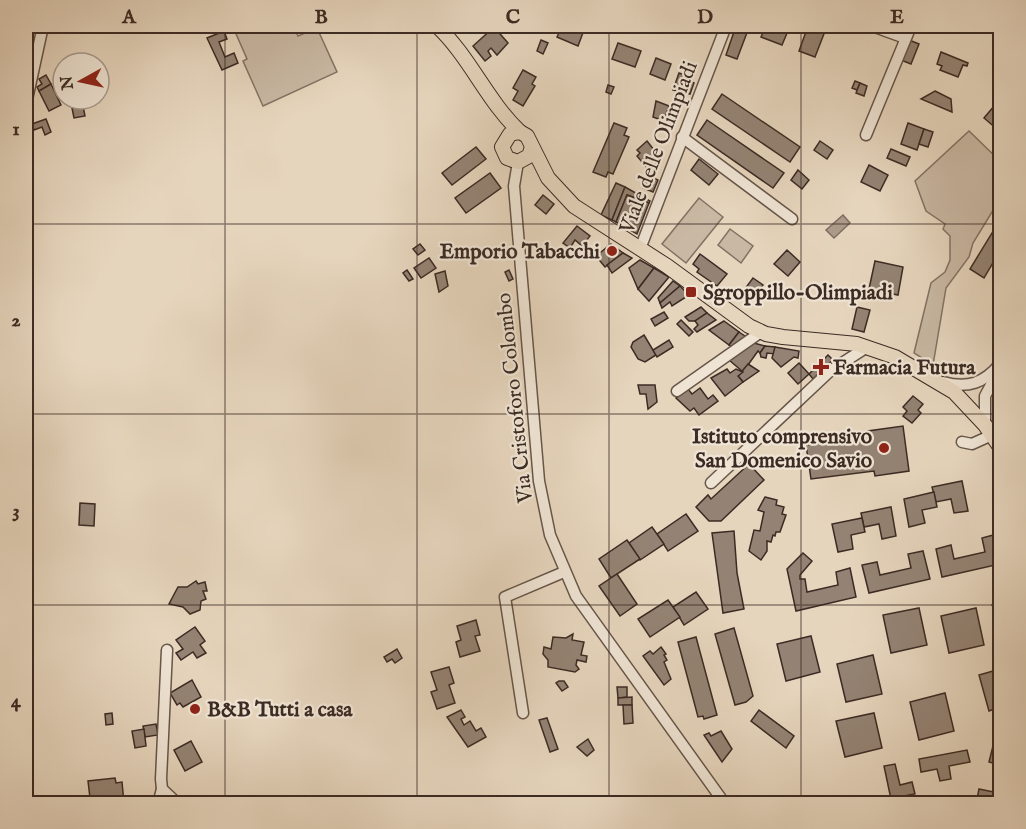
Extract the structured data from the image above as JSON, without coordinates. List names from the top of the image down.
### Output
{
  "streets": {
    "street": ["Viale delle Olimpiadi", "Via Cristoforo Colombo"]
  },
  "places": {
    "other": ["Emporio Tabacchi", "Istituto comprensivo San Domenico Savio", "B&B Tutti a casa"],
    "transit": ["Sgroppillo-Olimpiadi"],
    "health": ["Farmacia Futura"]
  },
  "north": "left",
  "grid": {
    "columns": [
      "A",
      "B",
      "C",
      "D",
      "E"
    ],
    "rows": [
      "1",
      "2",
      "3",
      "4"
    ]
  }
}
